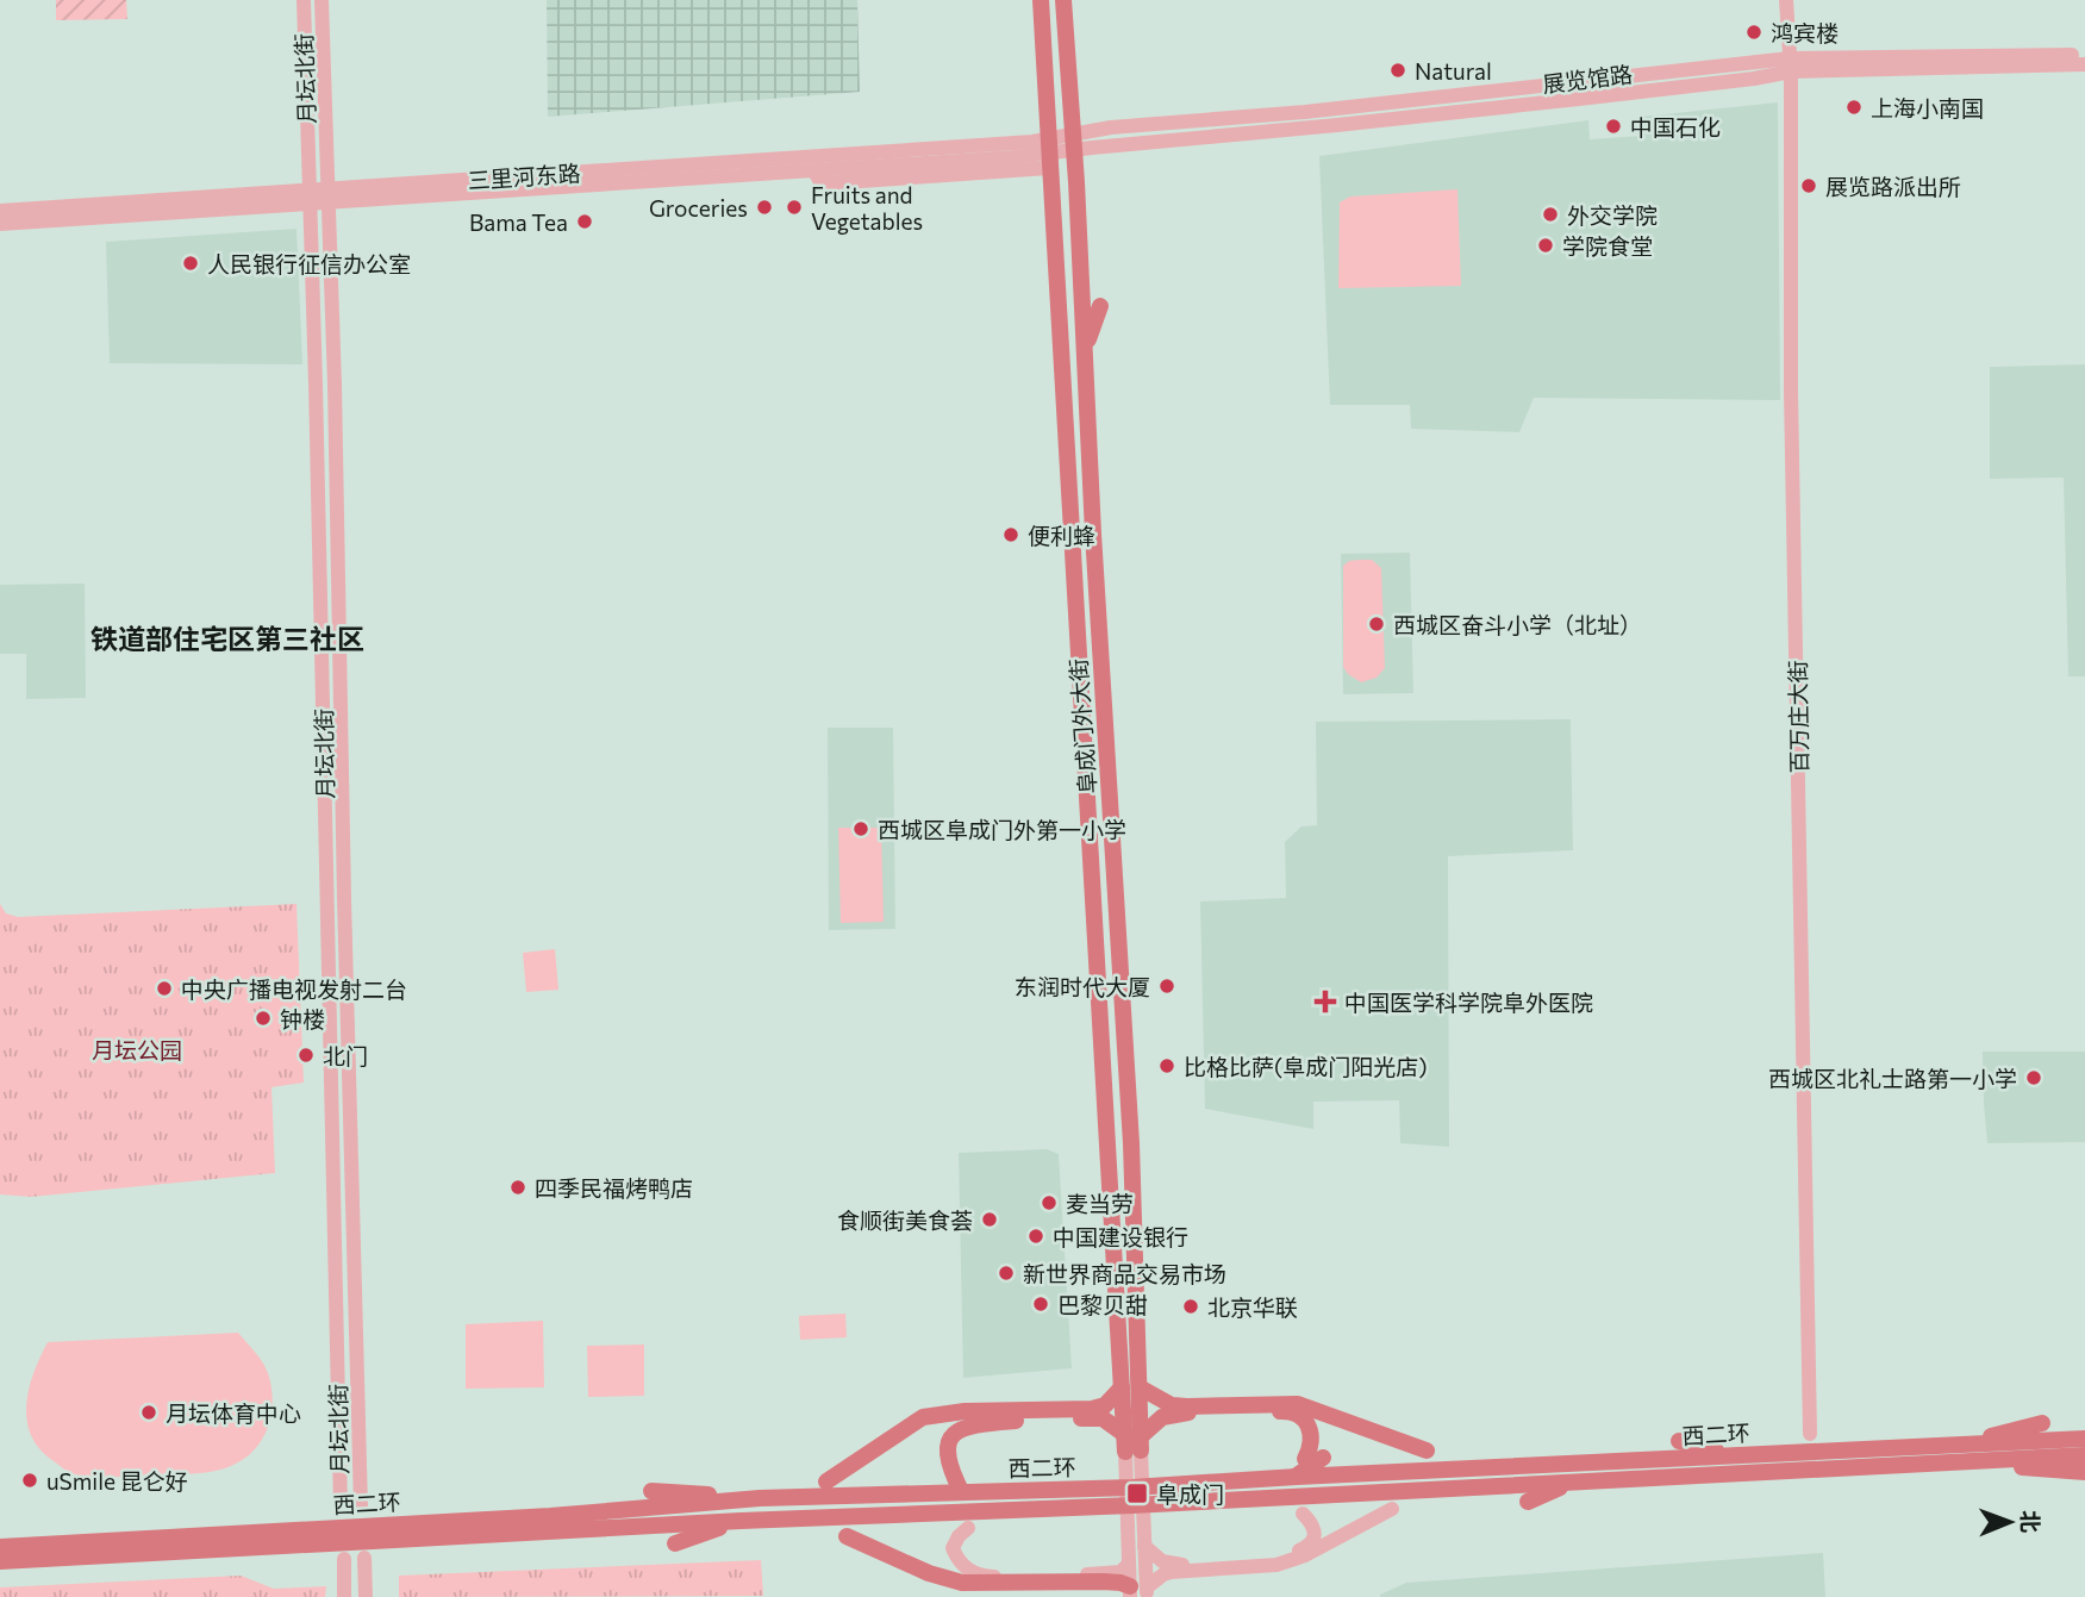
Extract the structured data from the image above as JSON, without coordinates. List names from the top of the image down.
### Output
{
  "streets": {
    "highway": ["阜成门外大街", "西二环"],
    "main road": [
      "月坛北街",
      "展览馆路",
      "三里河东路",
      "百万庄大街"
    ]
  },
  "crossings": [
    ["月坛北街", "三里河东路"],
    ["展览馆路", "百万庄大街"],
    ["展览馆路", "阜成门外大街"],
    ["三里河东路", "阜成门外大街"]
  ],
  "districts": ["铁道部住宅区第三社区"],
  "parks": ["月坛公园"],
  "places": {
    "other": [
      "鸿宾楼",
      "Natural",
      "上海小南国",
      "中国石化",
      "展览路派出所",
      "Groceries",
      "Fruits and Vegetables",
      "外交学院",
      "Bama Tea",
      "学院食堂",
      "人民银行征信办公室",
      "便利蜂",
      "西城区奋斗小学（北址）",
      "西城区阜成门外第一小学",
      "东润时代大厦",
      "中央广播电视发射二台",
      "钟楼",
      "北门",
      "比格比萨(阜成门阳光店)",
      "西城区北礼士路第一小学",
      "四季民福烤鸭店",
      "麦当劳",
      "食顺街美食荟",
      "中国建设银行",
      "新世界商品交易市场",
      "巴黎贝甜",
      "北京华联",
      "月坛体育中心",
      "uSmile 昆仑好"
    ],
    "health": ["中国医学科学院阜外医院"],
    "transit": ["阜成门"]
  },
  "north": "right"
}
